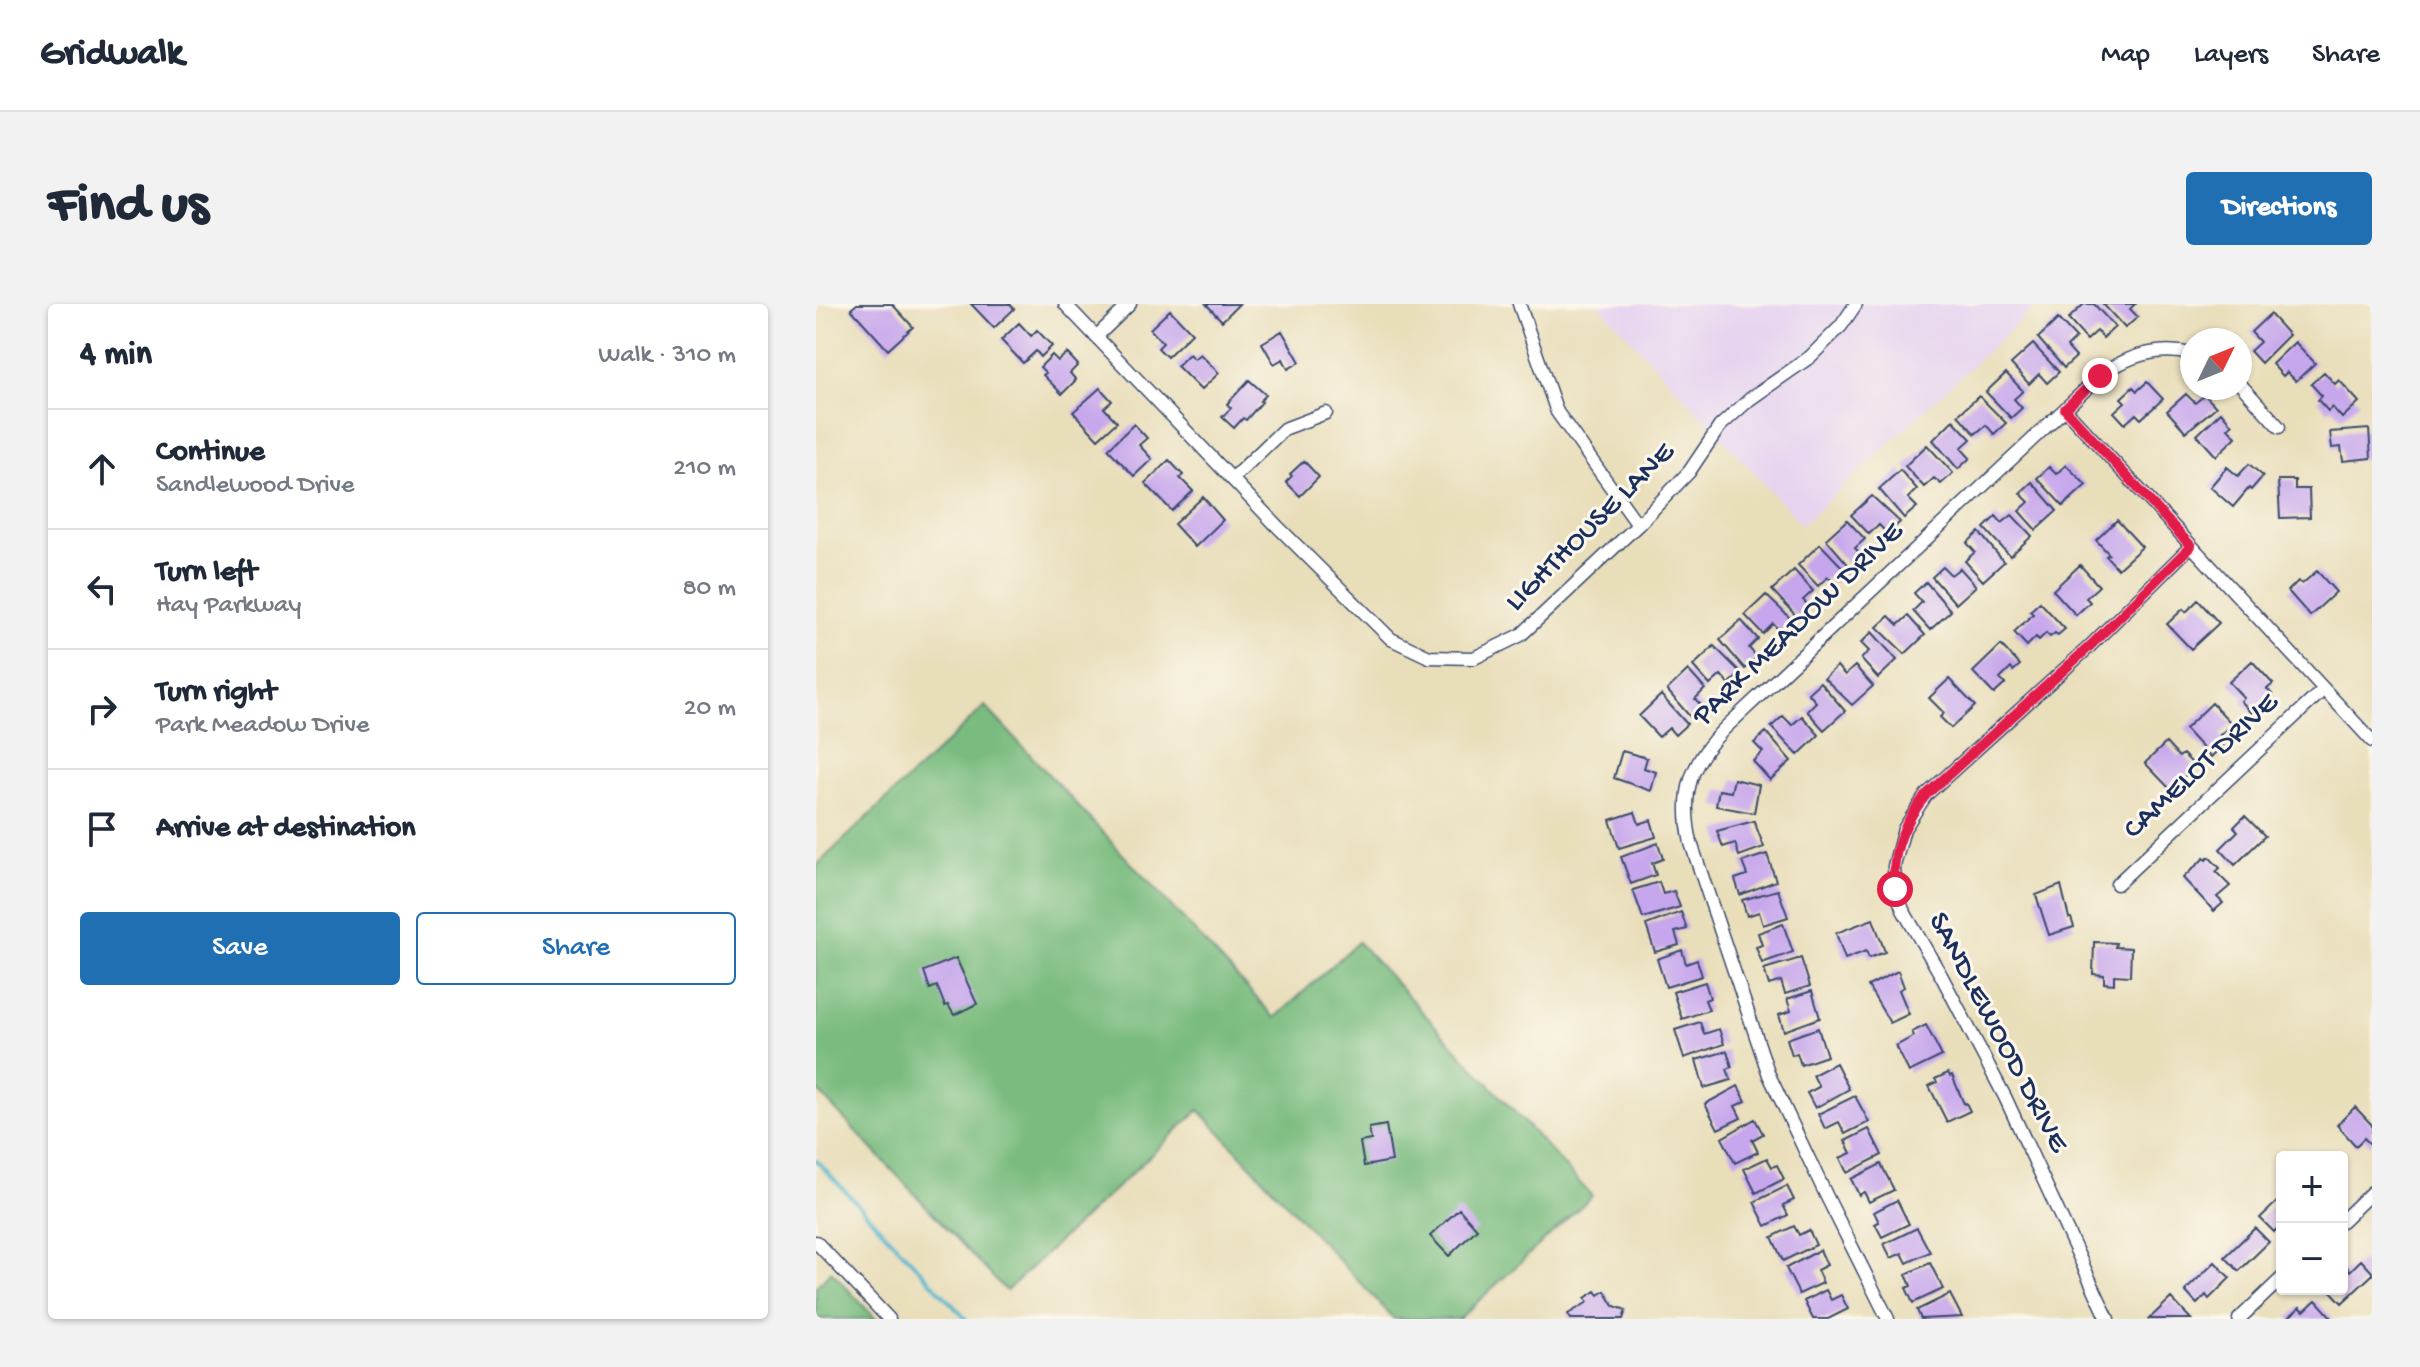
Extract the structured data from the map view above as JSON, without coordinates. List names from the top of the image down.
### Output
{
  "streets": {
    "street": [
      "LIGHTHOUSE LANE",
      "PARK MEADOW DRIVE",
      "CAMELOT DRIVE",
      "SANDLEWOOD DRIVE"
    ]
  },
  "north": "top right",
  "page": {
    "header": "Gridwalk",
    "nav": ["Map", "Layers", "Share"],
    "buttons": [
      "Directions",
      ["Save", "Share"]
    ],
    "title": "Find us",
    "heading": ["4 min", "Walk · 310 m"],
    "list": [
      ["Continue", "Sandlewood Drive", "210 m"],
      ["Turn left", "Hay Parkway", "80 m"],
      ["Turn right", "Park Meadow Drive", "20 m"],
      "Arrive at destination"
    ],
    "map_buttons": ["+", "−"]
  }
}
